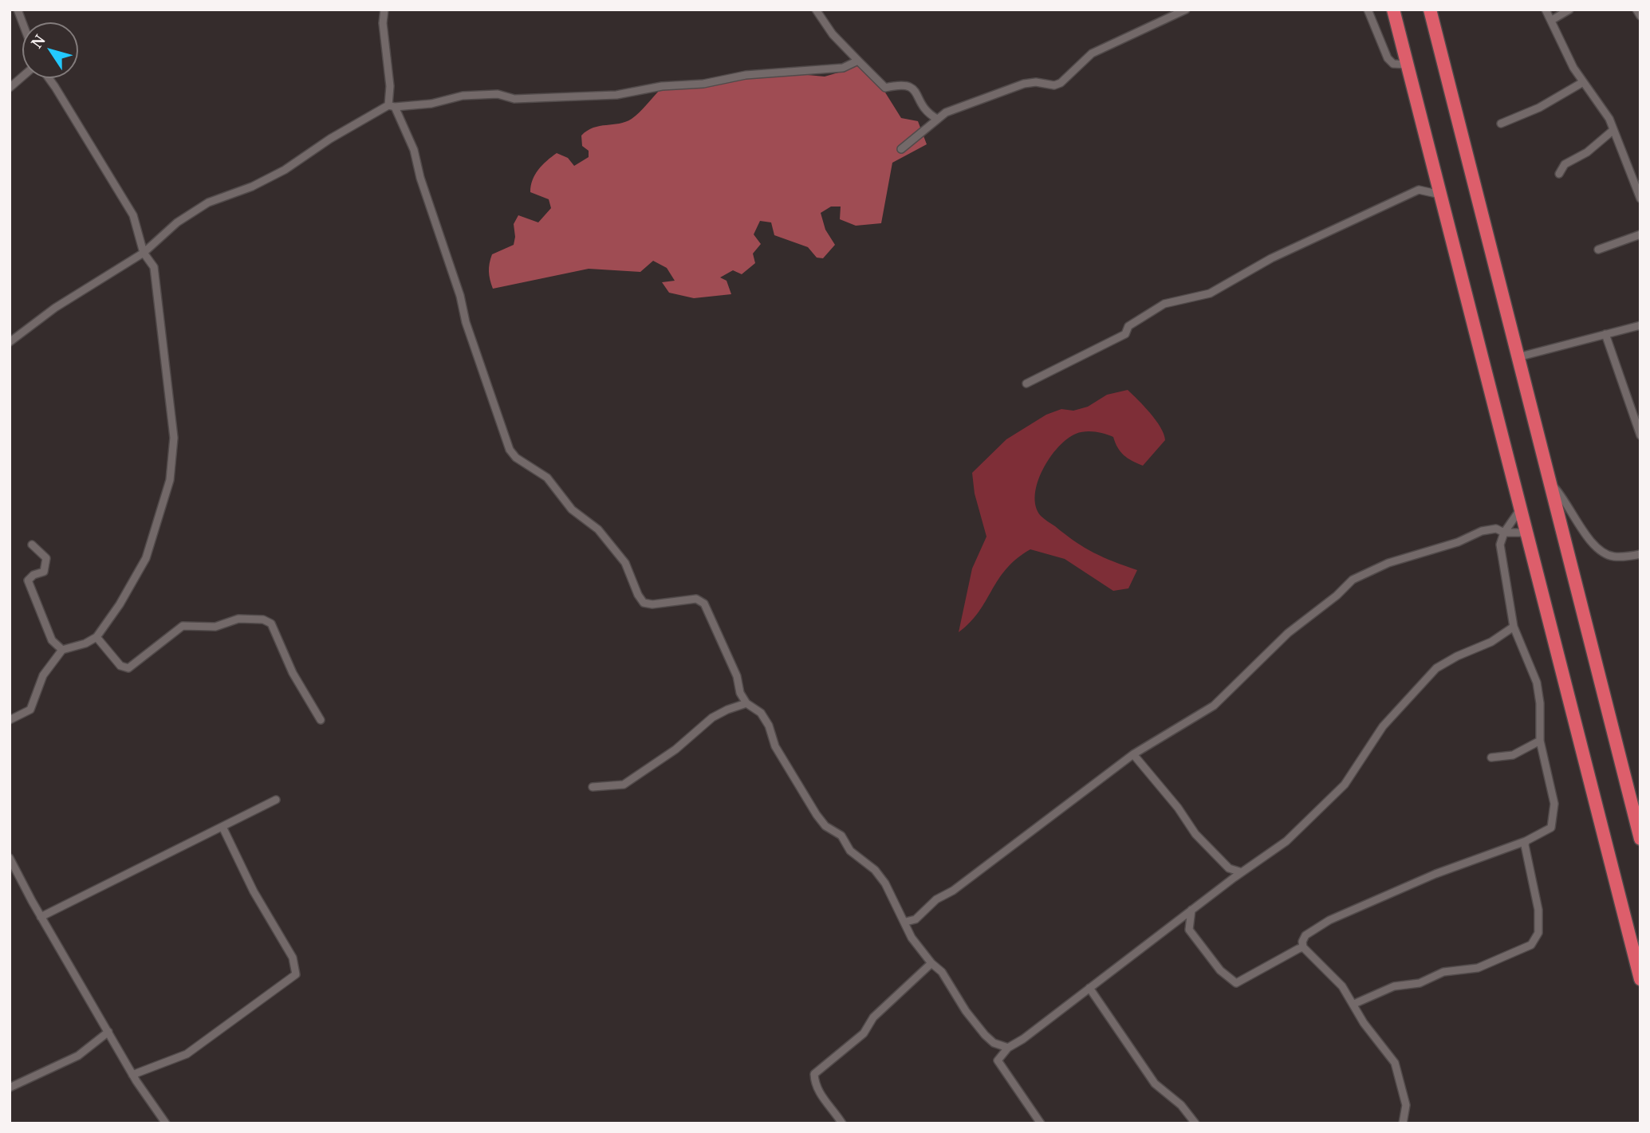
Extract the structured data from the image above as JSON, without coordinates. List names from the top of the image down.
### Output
{
  "north": "top left"
}
